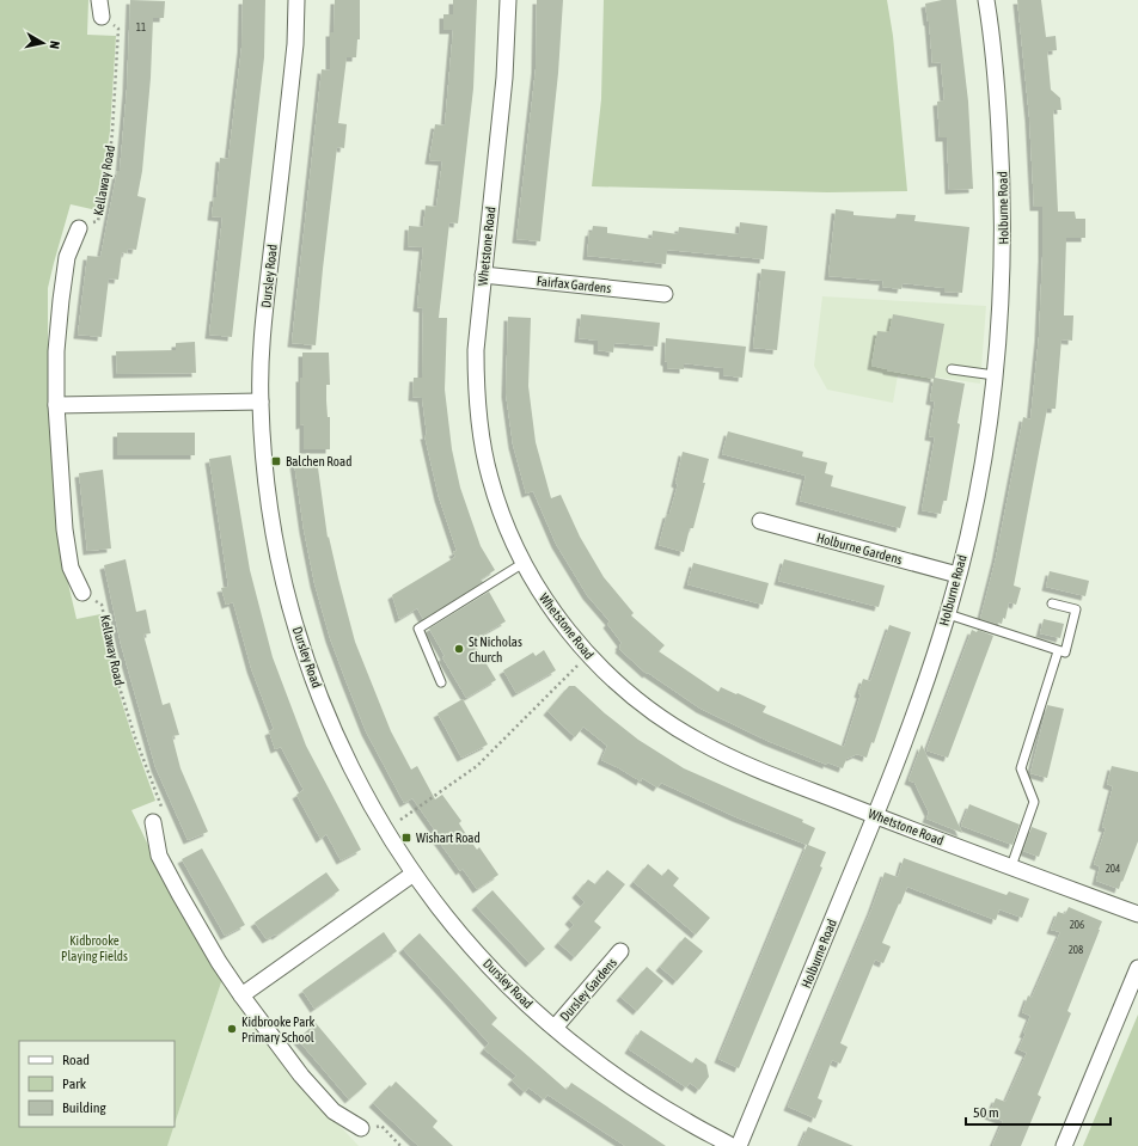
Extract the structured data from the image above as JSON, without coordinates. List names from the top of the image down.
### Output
{
  "streets": {
    "street": [
      "Kellaway Road",
      "Holburne Road",
      "Whetstone Road",
      "Dursley Road",
      "Fairfax Gardens",
      "Holburne Gardens",
      "Dursley Gardens"
    ]
  },
  "crossings": [
    ["Holburne Road", "Whetstone Road"],
    ["Holburne Road", "Holburne Gardens"],
    ["Whetstone Road", "Fairfax Gardens"],
    ["Dursley Road", "Dursley Gardens"]
  ],
  "parks": ["Kidbrooke Playing Fields"],
  "places": {
    "transit": ["Balchen Road", "Wishart Road"],
    "other": ["St Nicholas Church", "Kidbrooke Park Primary School"]
  },
  "house_numbers": [
    "11",
    "204",
    "206",
    "208"
  ],
  "legend": ["Road", "Park", "Building"],
  "scale_bar": "50 m",
  "north": "right"
}
